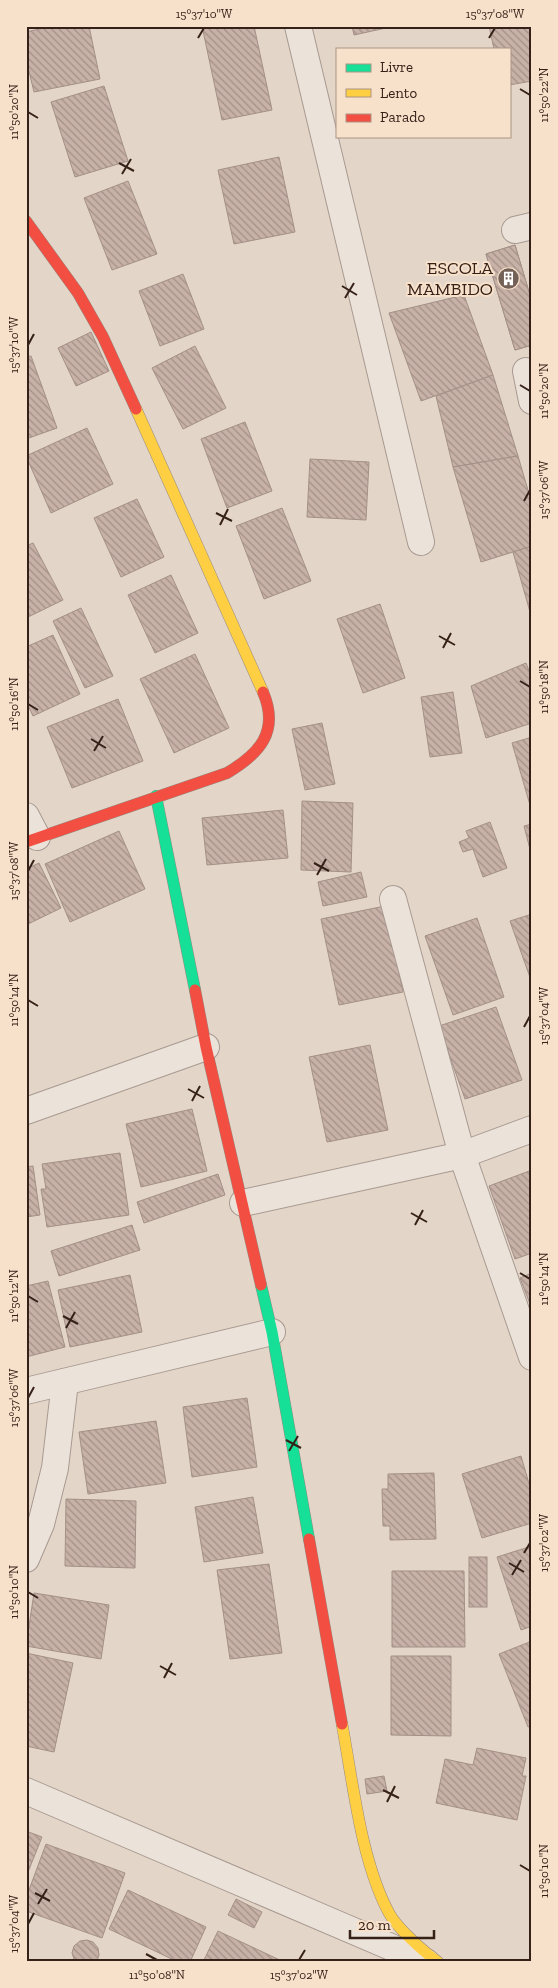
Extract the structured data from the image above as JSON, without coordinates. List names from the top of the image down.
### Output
{
  "places": {
    "building": ["ESCOLA MAMBIDO"]
  },
  "legend": ["Livre", "Lento", "Parado"],
  "scale_bar": "20 m",
  "coordinates": [
    "15°37'10\"W",
    "15°37'08\"W",
    "11°50'22\"N",
    "11°50'20\"N",
    "15°37'06\"W",
    "11°50'18\"N",
    "11°50'16\"N",
    "11°50'14\"N",
    "15°37'04\"W",
    "11°50'12\"N",
    "15°37'02\"W",
    "11°50'10\"N",
    "11°50'08\"N"
  ]
}
